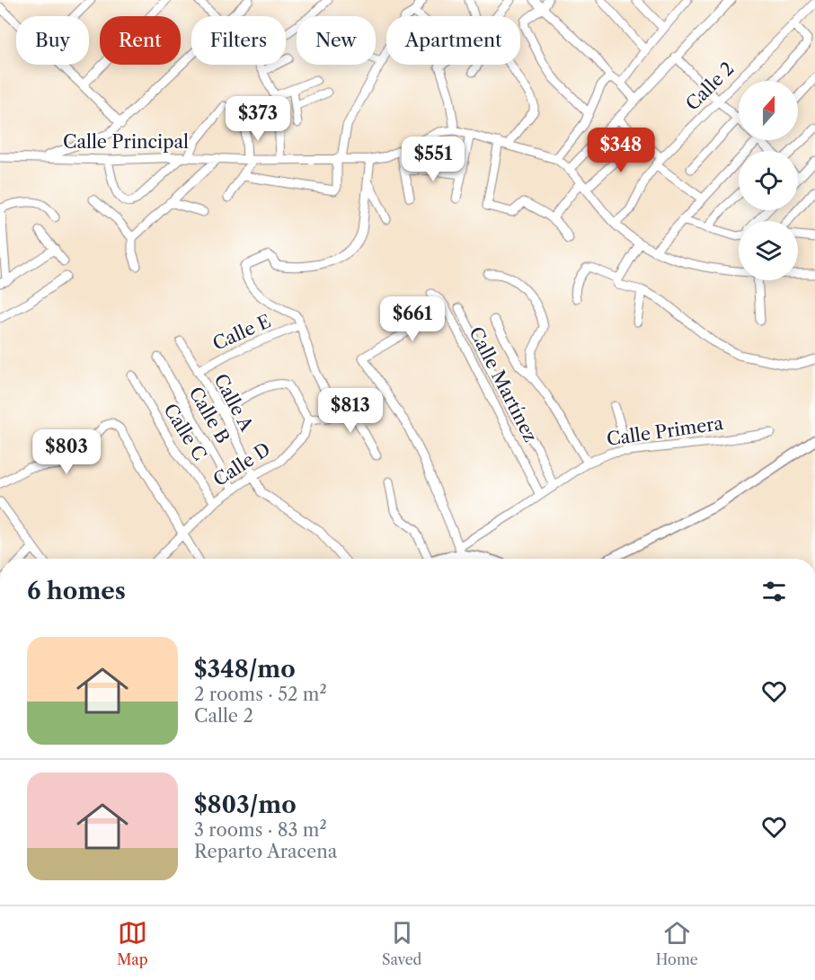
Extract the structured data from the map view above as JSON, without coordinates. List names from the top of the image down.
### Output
{
  "streets": {
    "street": [
      "Calle 2",
      "Calle Principal",
      "Calle E",
      "Calle Martínez",
      "Calle A",
      "Calle B",
      "Calle Primera",
      "Calle C",
      "Calle D"
    ]
  },
  "crossings": [
    ["Calle 2", "Calle Principal"],
    ["Calle E", "Calle A"],
    ["Calle Martínez", "Calle Primera"],
    ["Calle A", "Calle D"],
    ["Calle B", "Calle D"],
    ["Calle C", "Calle D"]
  ],
  "north": "top",
  "page": {
    "chip": [
      "Buy",
      "Rent",
      "Filters",
      "New",
      "Apartment"
    ],
    "price": [
      "$373",
      "$348",
      "$551",
      "$661",
      "$813",
      "$803"
    ],
    "heading": "6 homes",
    "list": [
      {
        "name": "$348/mo",
        "note": "2 rooms · 52 m² · Calle 2"
      },
      {
        "name": "$803/mo",
        "note": "3 rooms · 83 m² · Reparto Aracena"
      }
    ],
    "tabs": ["Map", "Saved", "Home"]
  }
}
